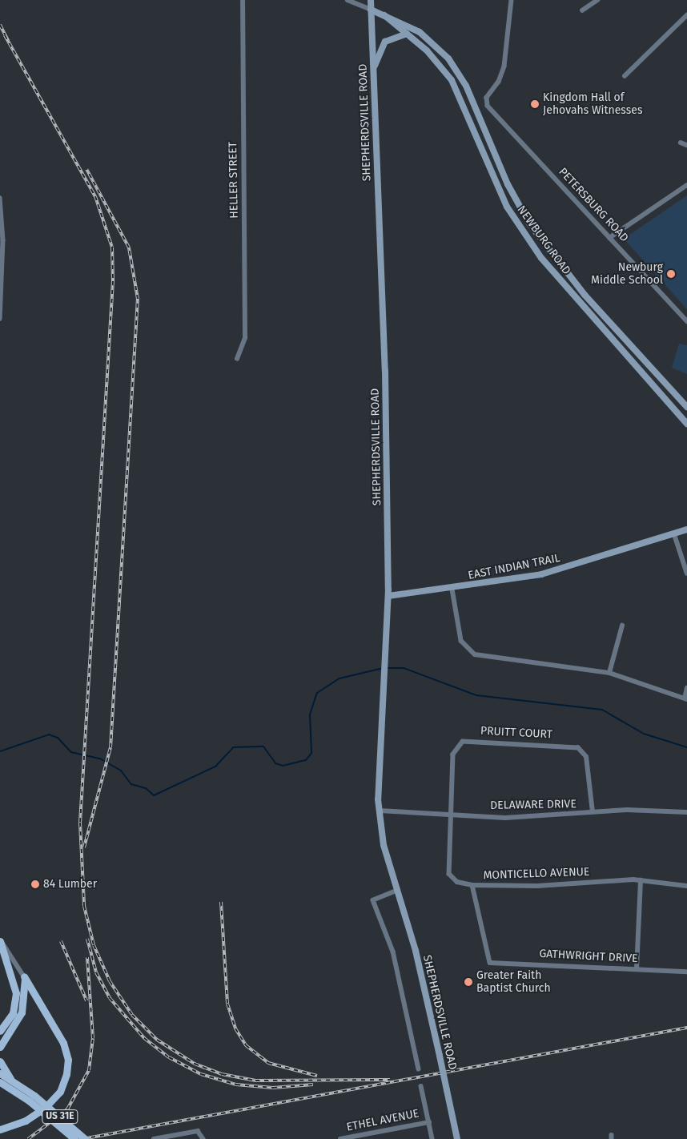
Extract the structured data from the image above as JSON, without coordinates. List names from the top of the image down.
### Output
{
  "streets": {
    "main road": [
      "SHEPHERDSVILLE ROAD",
      "NEWBURG ROAD",
      "EAST INDIAN TRAIL",
      "US 31E"
    ],
    "street": [
      "HELLER STREET",
      "PETERSBURG ROAD",
      "PRUITT COURT",
      "DELAWARE DRIVE",
      "MONTICELLO AVENUE",
      "GATHWRIGHT DRIVE",
      "ETHEL AVENUE"
    ]
  },
  "crossings": [
    ["SHEPHERDSVILLE ROAD", "NEWBURG ROAD"],
    ["SHEPHERDSVILLE ROAD", "EAST INDIAN TRAIL"],
    ["SHEPHERDSVILLE ROAD", "DELAWARE DRIVE"],
    ["PRUITT COURT", "DELAWARE DRIVE"],
    ["PRUITT COURT", "MONTICELLO AVENUE"],
    ["DELAWARE DRIVE", "MONTICELLO AVENUE"],
    ["MONTICELLO AVENUE", "GATHWRIGHT DRIVE"]
  ],
  "places": [
    "Kingdom Hall of Jehovahs Witnesses",
    "Newburg Middle School",
    "84 Lumber",
    "Greater Faith Baptist Church"
  ]
}
